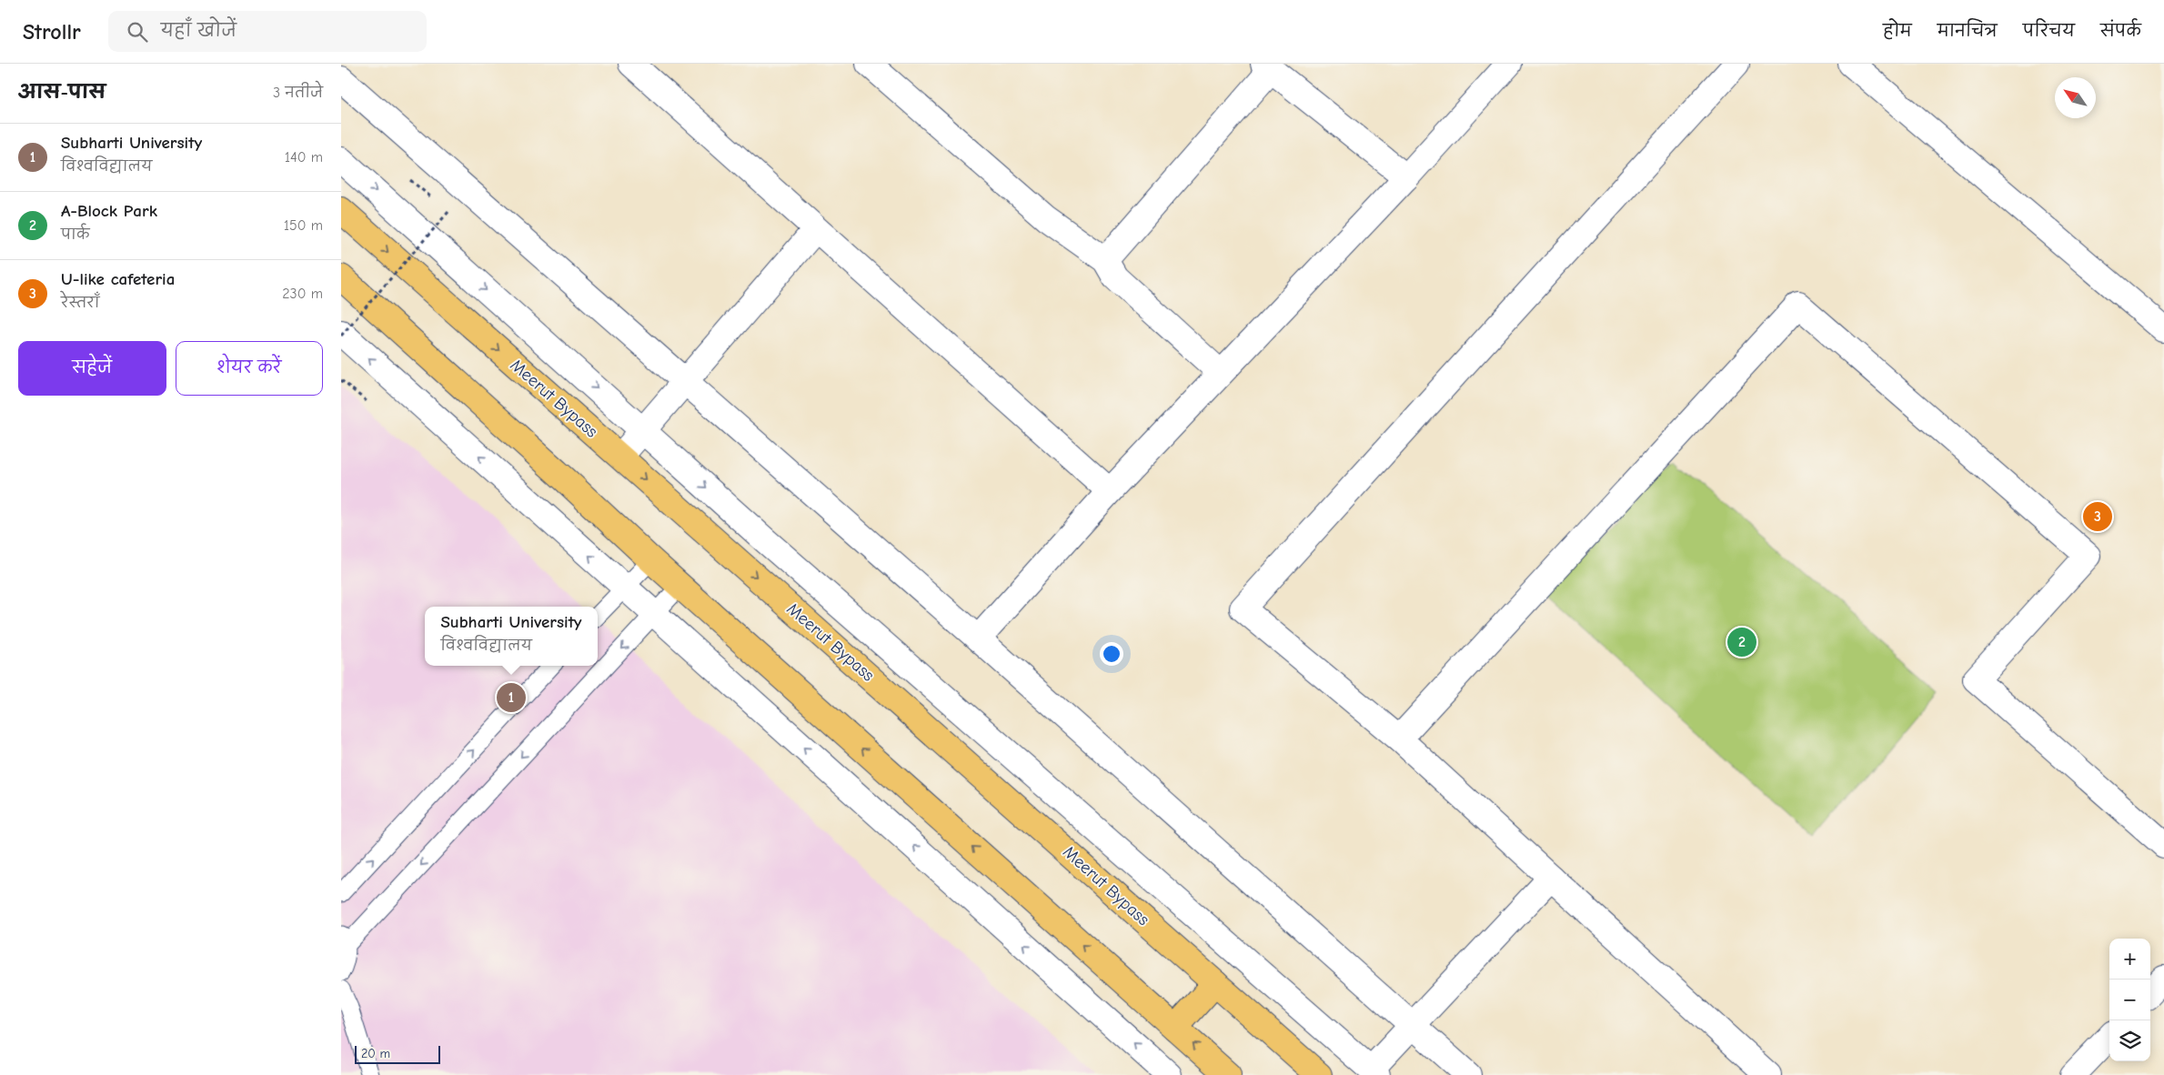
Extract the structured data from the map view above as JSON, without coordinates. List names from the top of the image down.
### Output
{
  "streets": {
    "highway": ["Meerut Bypass"]
  },
  "scale_bar": "20 m",
  "north": "top left",
  "page": {
    "header": "Strollr",
    "search": "यहाँ खोजें",
    "nav": [
      "होम",
      "मानचित्र",
      "परिचय",
      "संपर्क"
    ],
    "heading": ["आस-पास", "3 नतीजे"],
    "list": [
      {
        "mark": "1",
        "name": "Subharti University",
        "note": "विश्वविद्यालय",
        "value": "140 m"
      },
      {
        "mark": "2",
        "name": "A-Block Park",
        "note": "पार्क",
        "value": "150 m"
      },
      {
        "mark": "3",
        "name": "U-like cafeteria",
        "note": "रेस्तराँ",
        "value": "230 m"
      }
    ],
    "buttons": ["सहेजें", "शेयर करें"],
    "pins": ["3", "2", "1"],
    "popup": ["Subharti University", "विश्वविद्यालय"],
    "map_buttons": ["+", "−"],
    "scale": "20 m"
  }
}
